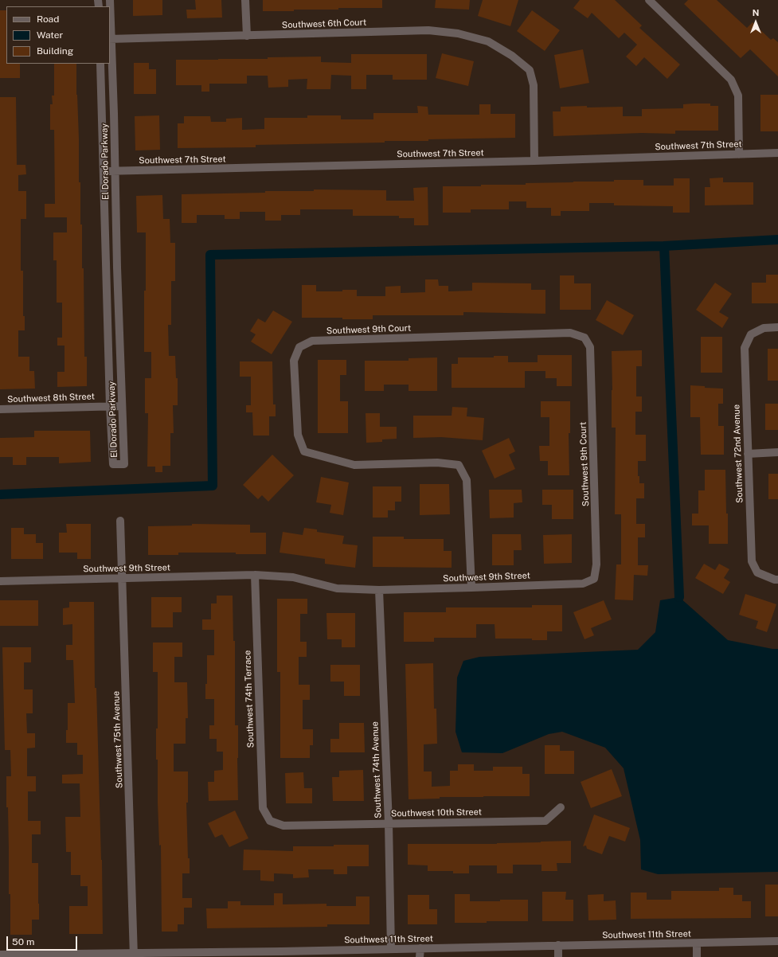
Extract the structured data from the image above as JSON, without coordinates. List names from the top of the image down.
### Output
{
  "streets": {
    "street": [
      "Southwest 6th Court",
      "Southwest 7th Street",
      "El Dorado Parkway",
      "Southwest 9th Court",
      "Southwest 8th Street",
      "Southwest 72nd Avenue",
      "Southwest 9th Street",
      "Southwest 74th Terrace",
      "Southwest 75th Avenue",
      "Southwest 74th Avenue",
      "Southwest 10th Street",
      "Southwest 11th Street"
    ]
  },
  "crossings": [
    ["Southwest 6th Court", "Southwest 7th Street"],
    ["Southwest 6th Court", "El Dorado Parkway"],
    ["Southwest 7th Street", "El Dorado Parkway"],
    ["El Dorado Parkway", "Southwest 8th Street"],
    ["Southwest 9th Court", "Southwest 9th Street"],
    ["Southwest 9th Street", "Southwest 74th Terrace"],
    ["Southwest 9th Street", "Southwest 75th Avenue"],
    ["Southwest 9th Street", "Southwest 74th Avenue"],
    ["Southwest 74th Terrace", "Southwest 10th Street"],
    ["Southwest 75th Avenue", "Southwest 11th Street"],
    ["Southwest 74th Avenue", "Southwest 10th Street"],
    ["Southwest 74th Avenue", "Southwest 11th Street"]
  ],
  "legend": ["Road", "Water", "Building"],
  "scale_bar": "50 m",
  "north": "top"
}
